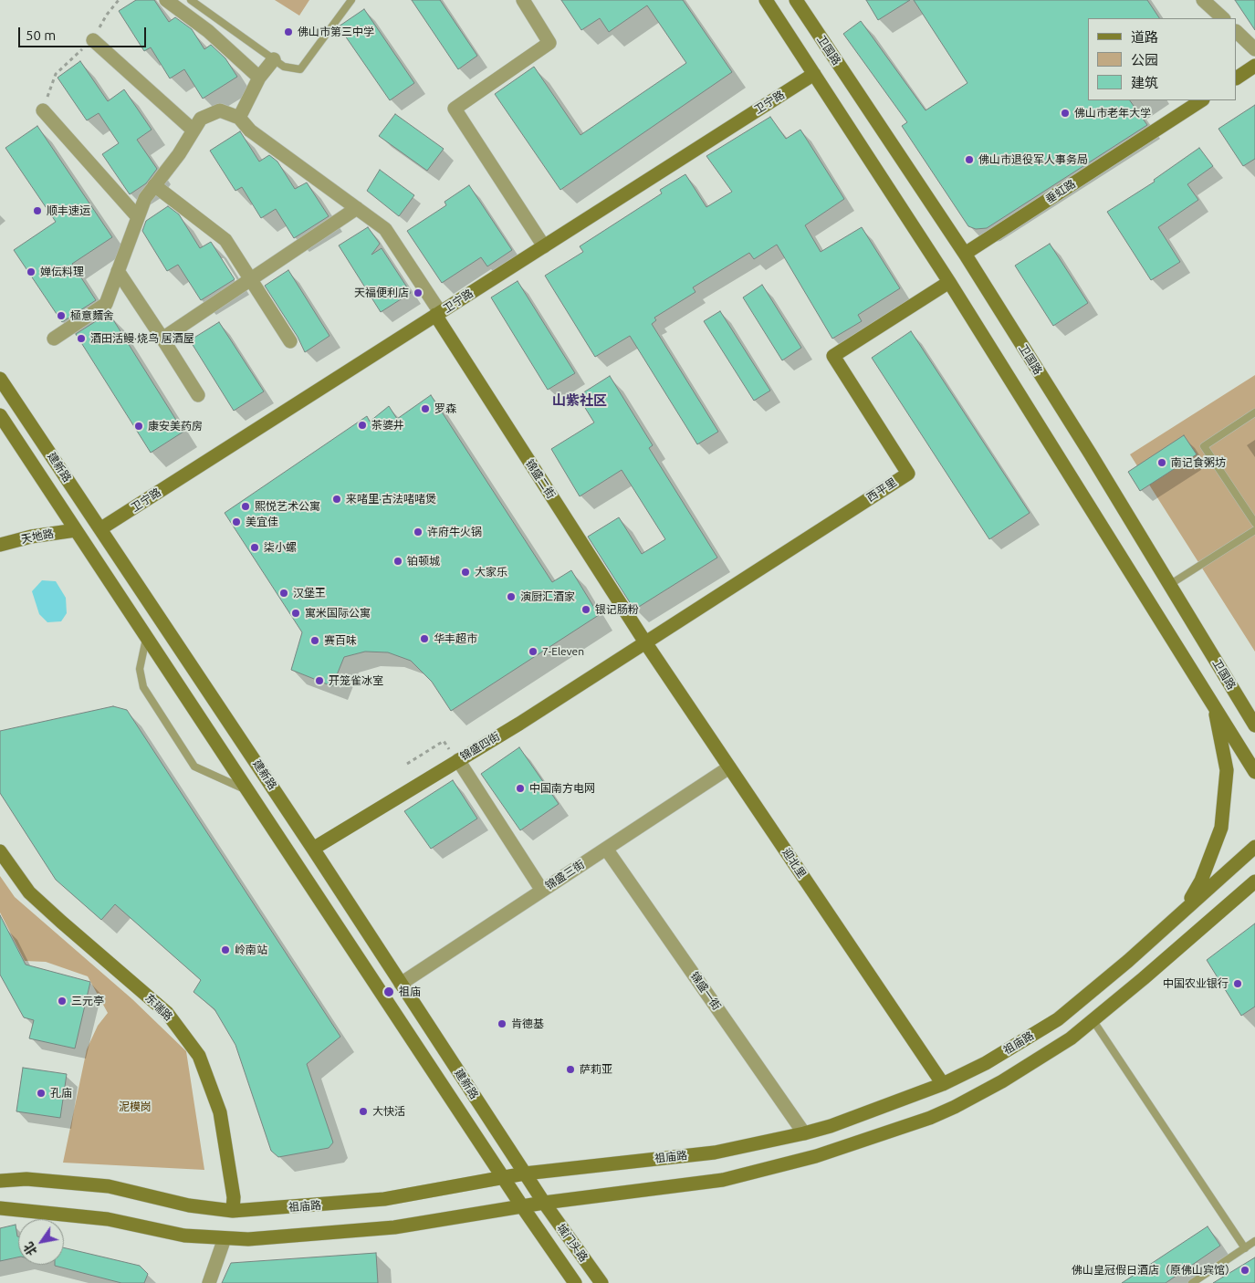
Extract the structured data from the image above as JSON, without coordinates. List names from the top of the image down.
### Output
{
  "streets": {
    "main road": [
      "卫国路",
      "卫宁路",
      "垂虹路",
      "建新路",
      "锦盛二街",
      "西平里",
      "天地路",
      "锦盛四街",
      "迎北里",
      "东瑞路",
      "祖庙路",
      "城门头路"
    ],
    "street": ["锦盛三街", "锦盛一街"]
  },
  "crossings": [
    ["卫国路", "垂虹路"],
    ["卫宁路", "建新路"],
    ["卫宁路", "锦盛二街"],
    ["建新路", "天地路"],
    ["建新路", "锦盛四街"],
    ["建新路", "锦盛三街"],
    ["建新路", "祖庙路"],
    ["建新路", "城门头路"],
    ["锦盛二街", "西平里"],
    ["锦盛二街", "锦盛四街"],
    ["锦盛二街", "迎北里"],
    ["西平里", "锦盛四街"],
    ["西平里", "迎北里"],
    ["锦盛四街", "迎北里"],
    ["迎北里", "锦盛三街"],
    ["迎北里", "祖庙路"],
    ["锦盛三街", "锦盛一街"],
    ["锦盛一街", "祖庙路"],
    ["东瑞路", "祖庙路"],
    ["祖庙路", "城门头路"]
  ],
  "districts": ["山紫社区"],
  "parks": ["泥模岗"],
  "places": [
    "佛山市第三中学",
    "佛山市老年大学",
    "佛山市退役军人事务局",
    "顺丰速运",
    "婵伝料理",
    "天福便利店",
    "極意麵舍",
    "酒田活鳗·烧鸟 居酒屋",
    "罗森",
    "茶婆井",
    "康安美药房",
    "南记食粥坊",
    "来啫里·古法啫啫煲",
    "熙悦艺术公寓",
    "美宜佳",
    "许府牛火锅",
    "柒小螺",
    "铂顿城",
    "大家乐",
    "汉堡王",
    "演厨汇酒家",
    "银记肠粉",
    "寓米国际公寓",
    "华丰超市",
    "赛百味",
    "7-Eleven",
    "开笼雀冰室",
    "中国南方电网",
    "岭南站",
    "中国农业银行",
    "祖庙",
    "三元亭",
    "肯德基",
    "萨莉亚",
    "孔庙",
    "大快活",
    "佛山皇冠假日酒店（原佛山宾馆）"
  ],
  "legend": ["道路", "公园", "建筑"],
  "scale_bar": "50 m",
  "north": "bottom left"
}
